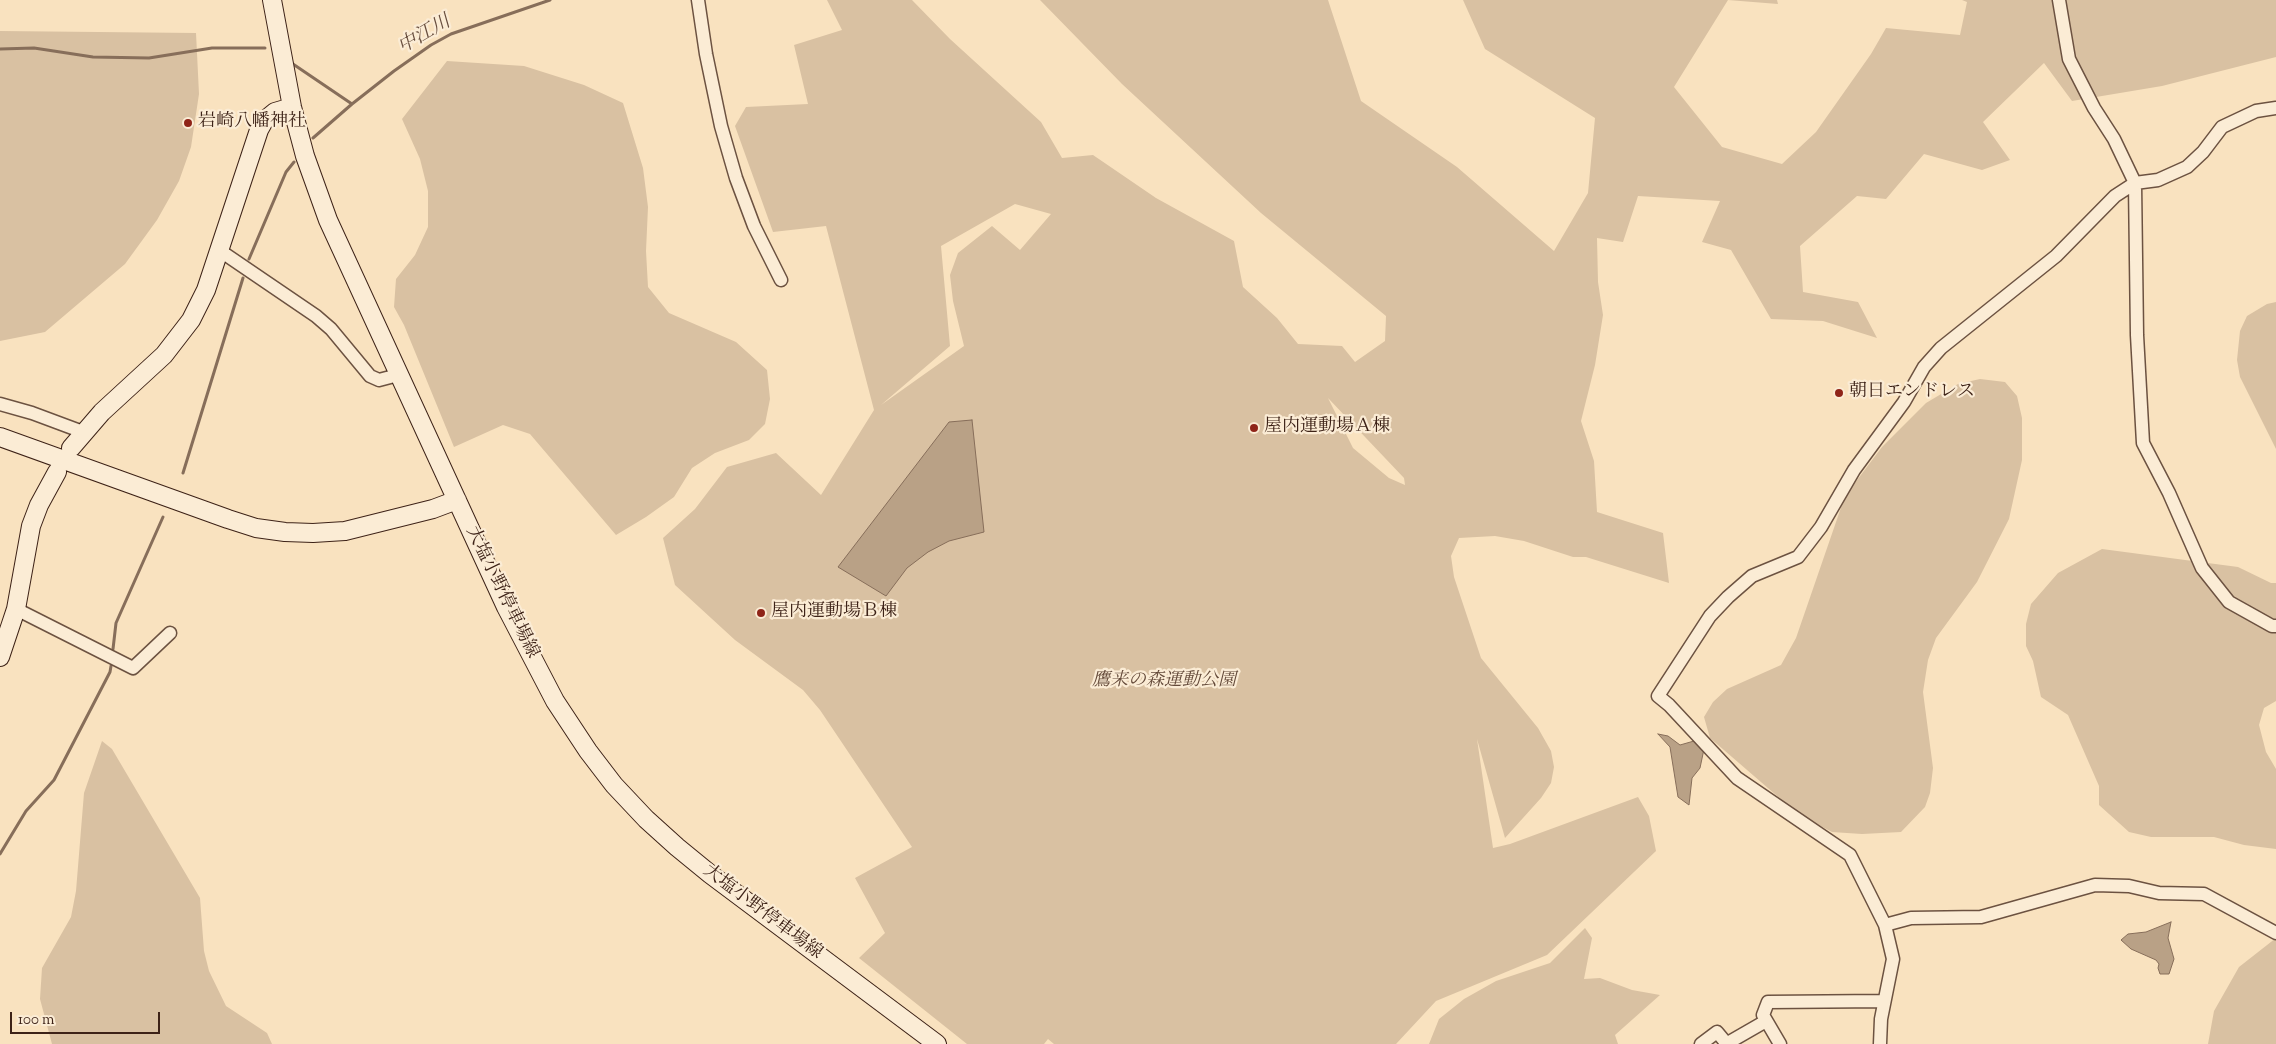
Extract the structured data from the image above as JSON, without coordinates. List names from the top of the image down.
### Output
{
  "streets": {
    "main road": ["大塩小野停車場線"]
  },
  "water": ["中江川"],
  "parks": ["鷹来の森運動公園"],
  "places": [
    "岩崎八幡神社",
    "朝日エンドレス",
    "屋内運動場Ａ棟",
    "屋内運動場Ｂ棟"
  ],
  "scale_bar": "100 m"
}
